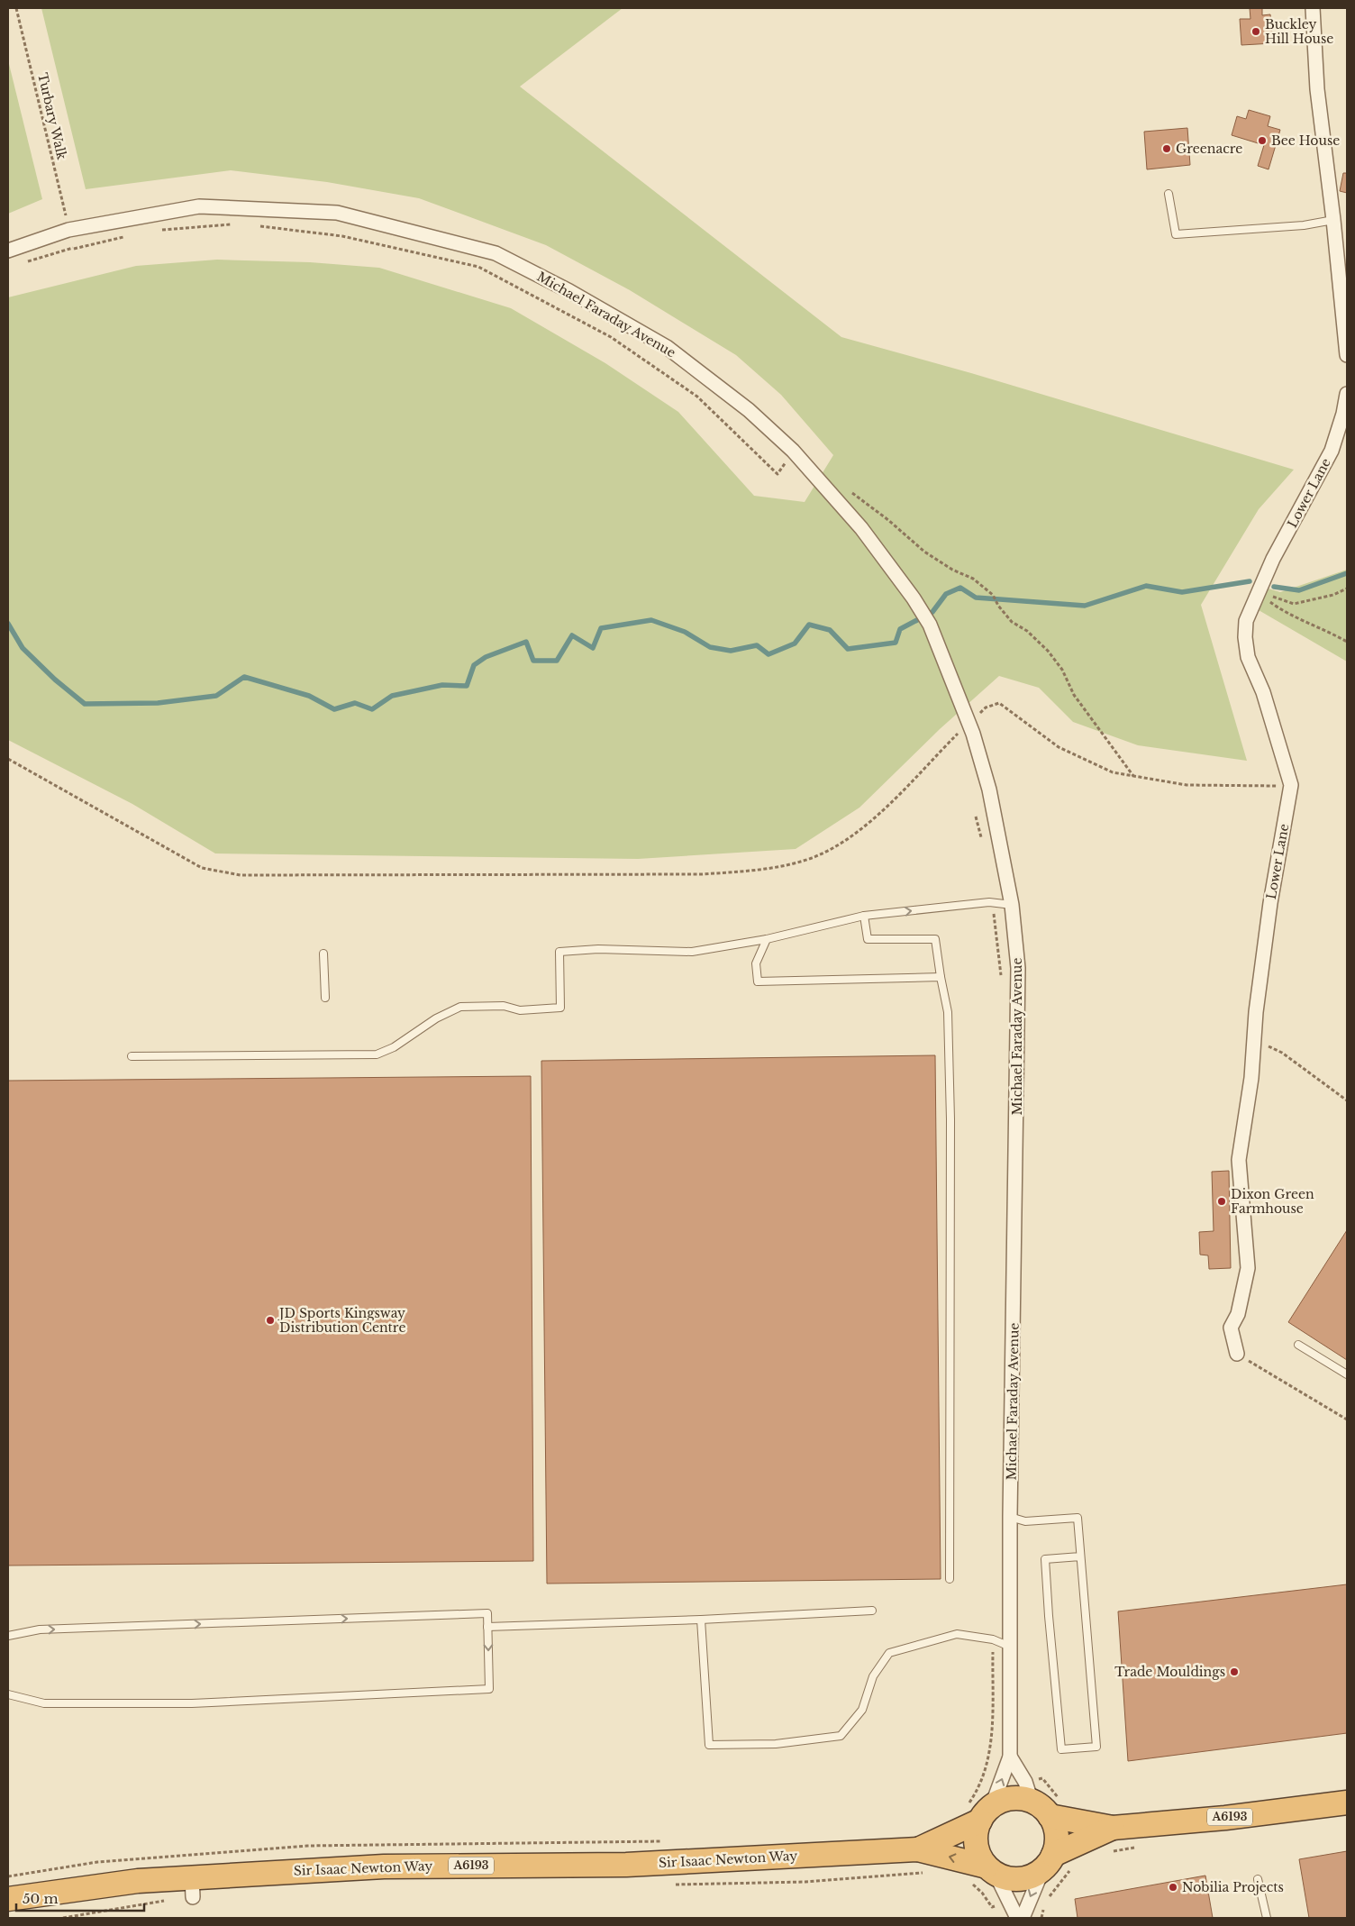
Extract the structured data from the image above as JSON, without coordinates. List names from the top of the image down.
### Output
{
  "streets": {
    "highway": ["A6193", "Sir Isaac Newton Way"],
    "street": ["Michael Faraday Avenue", "Lower Lane"],
    "path": ["Turbary Walk"]
  },
  "crossings": [
    ["Turbary Walk", "Michael Faraday Avenue"],
    ["A6193", "Sir Isaac Newton Way"]
  ],
  "places": [
    "Buckley Hill House",
    "Bee House",
    "Greenacre",
    "Dixon Green Farmhouse",
    "JD Sports Kingsway Distribution Centre",
    "Trade Mouldings",
    "Nobilia Projects"
  ],
  "scale_bar": "50 m"
}
